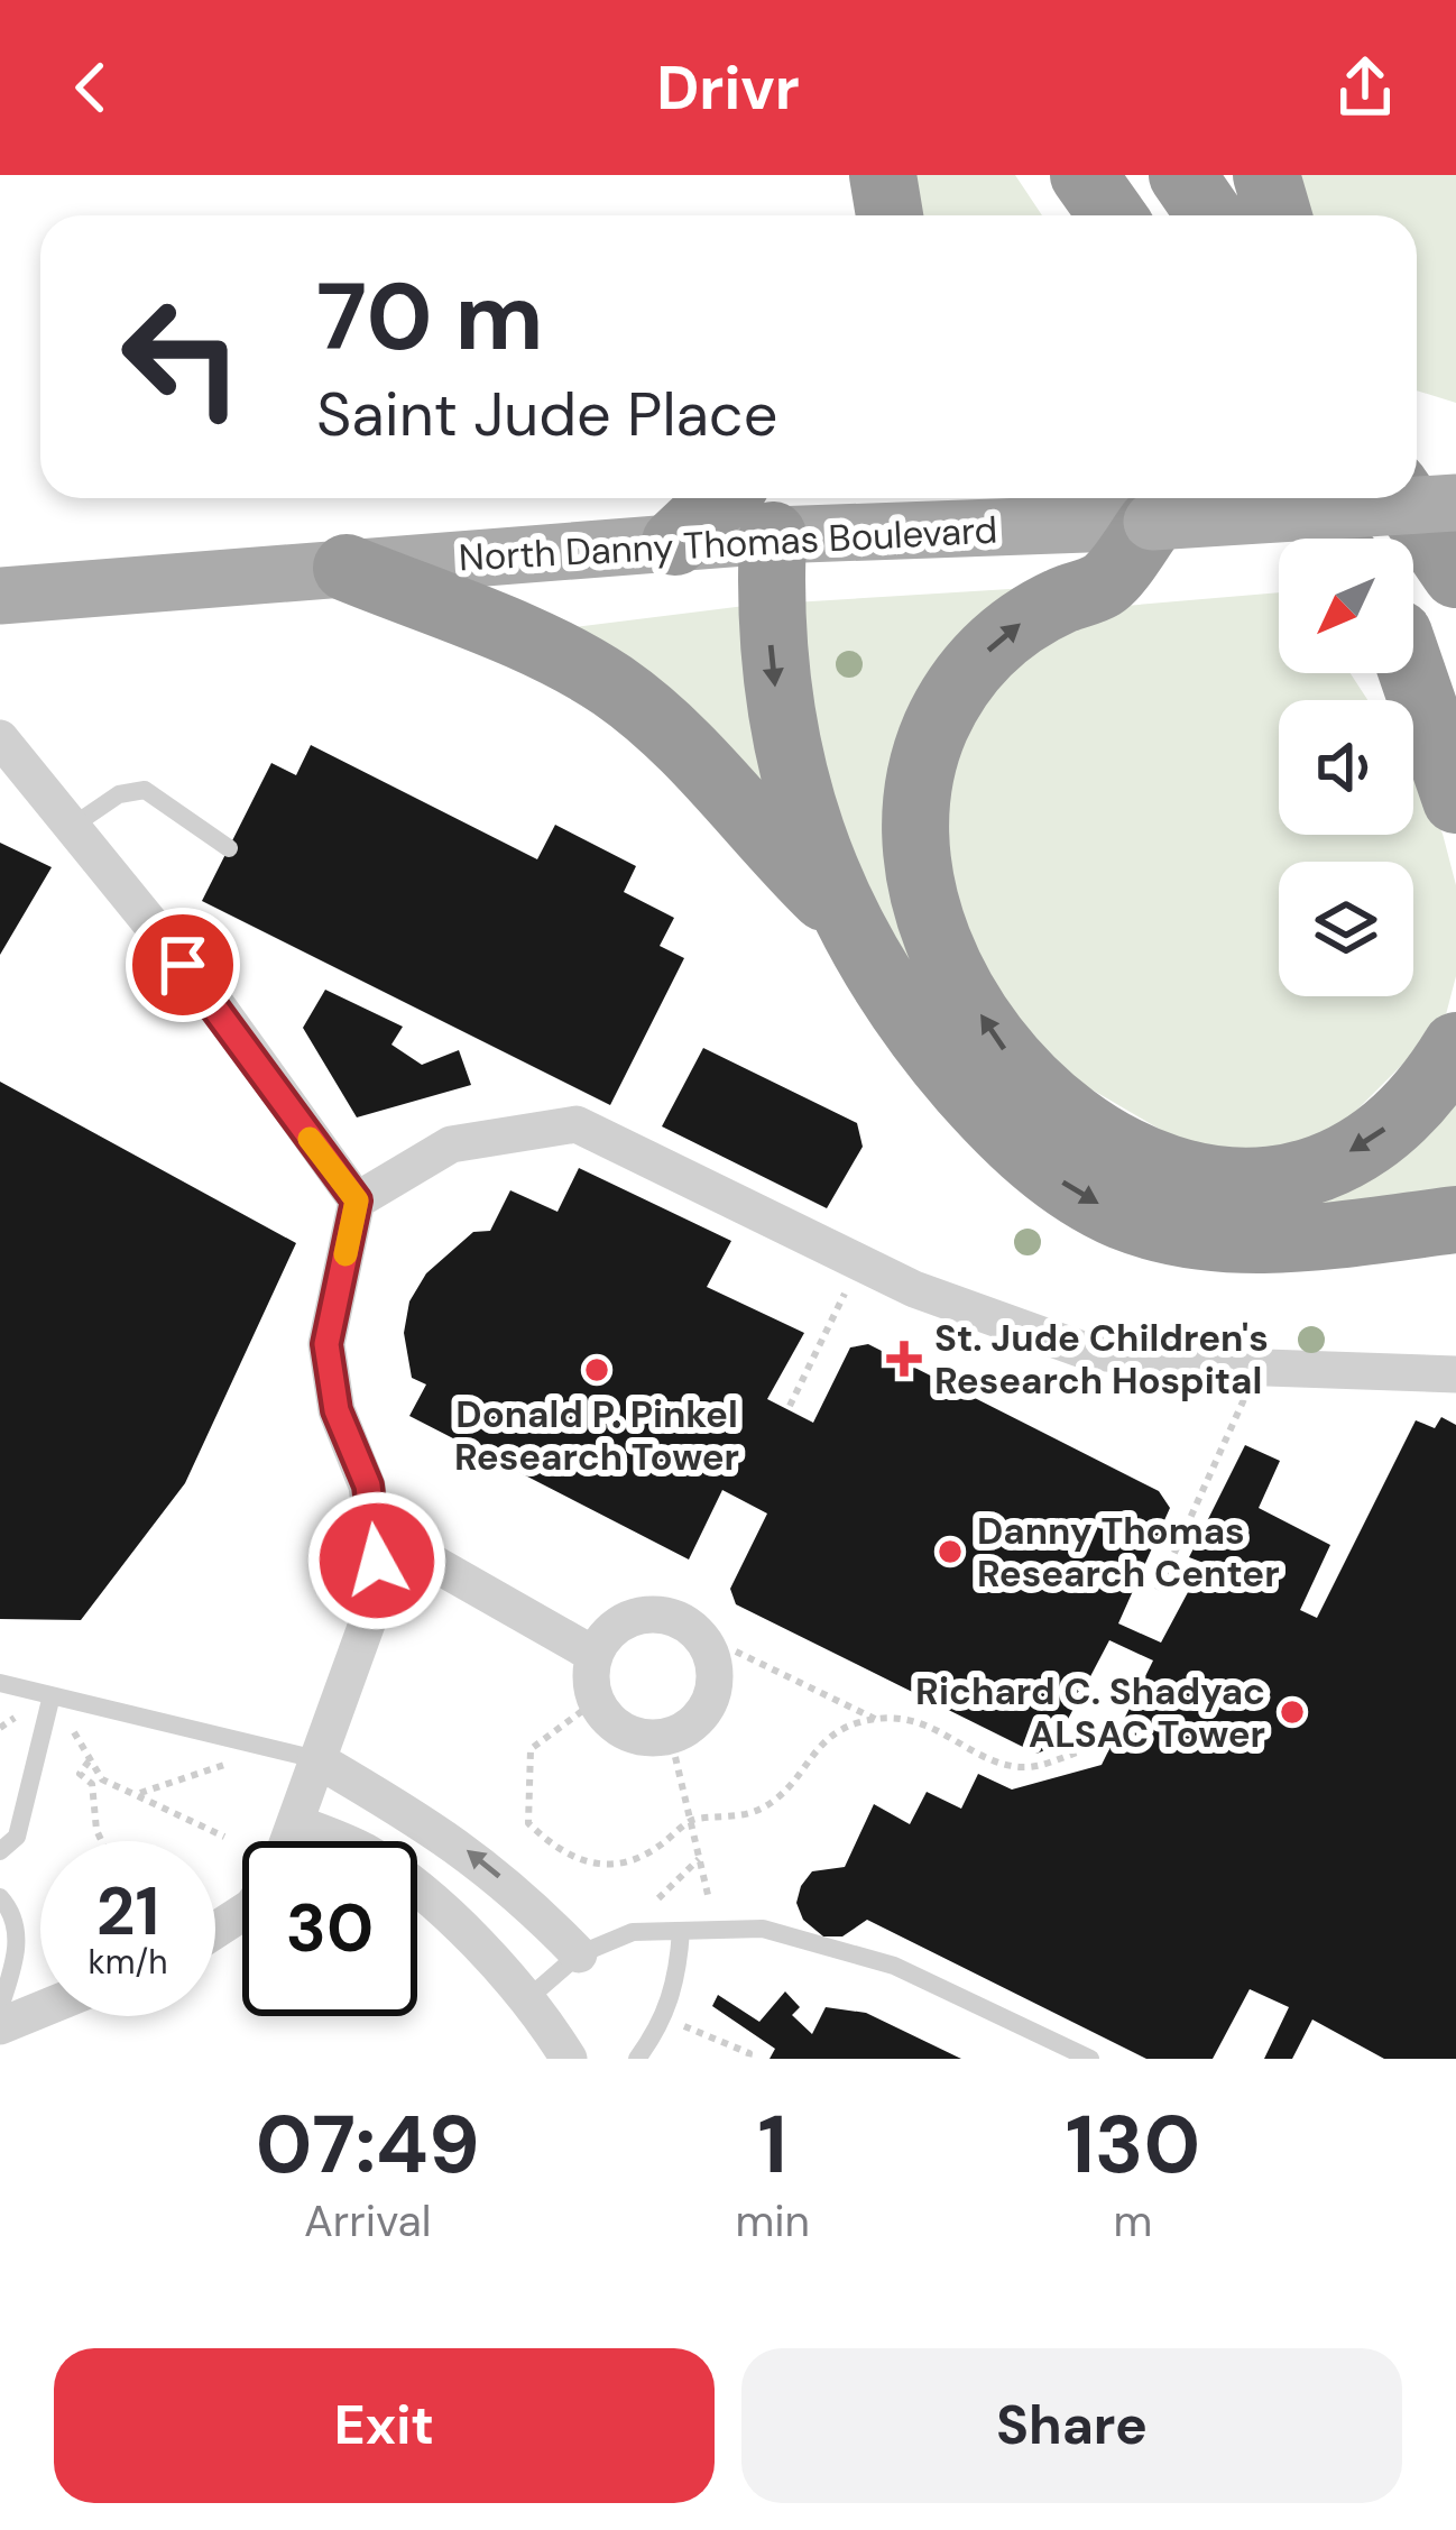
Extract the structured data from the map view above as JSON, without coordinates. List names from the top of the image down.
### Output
{
  "streets": {
    "main road": ["North Danny Thomas Boulevard"]
  },
  "places": {
    "health": ["St. Jude Children's Research Hospital"],
    "other": ["Donald P. Pinkel Research Tower", "Danny Thomas Research Center", "Richard C. Shadyac ALSAC Tower"]
  },
  "north": "bottom left",
  "page": {
    "header": "Drivr",
    "turn": ["70 m", "Saint Jude Place"],
    "speed": "21 km/h",
    "limit": "30",
    "eta": [
      "07:49",
      "Arrival",
      "1",
      "min",
      "130",
      "m"
    ],
    "buttons": ["Exit", "Share"]
  }
}
